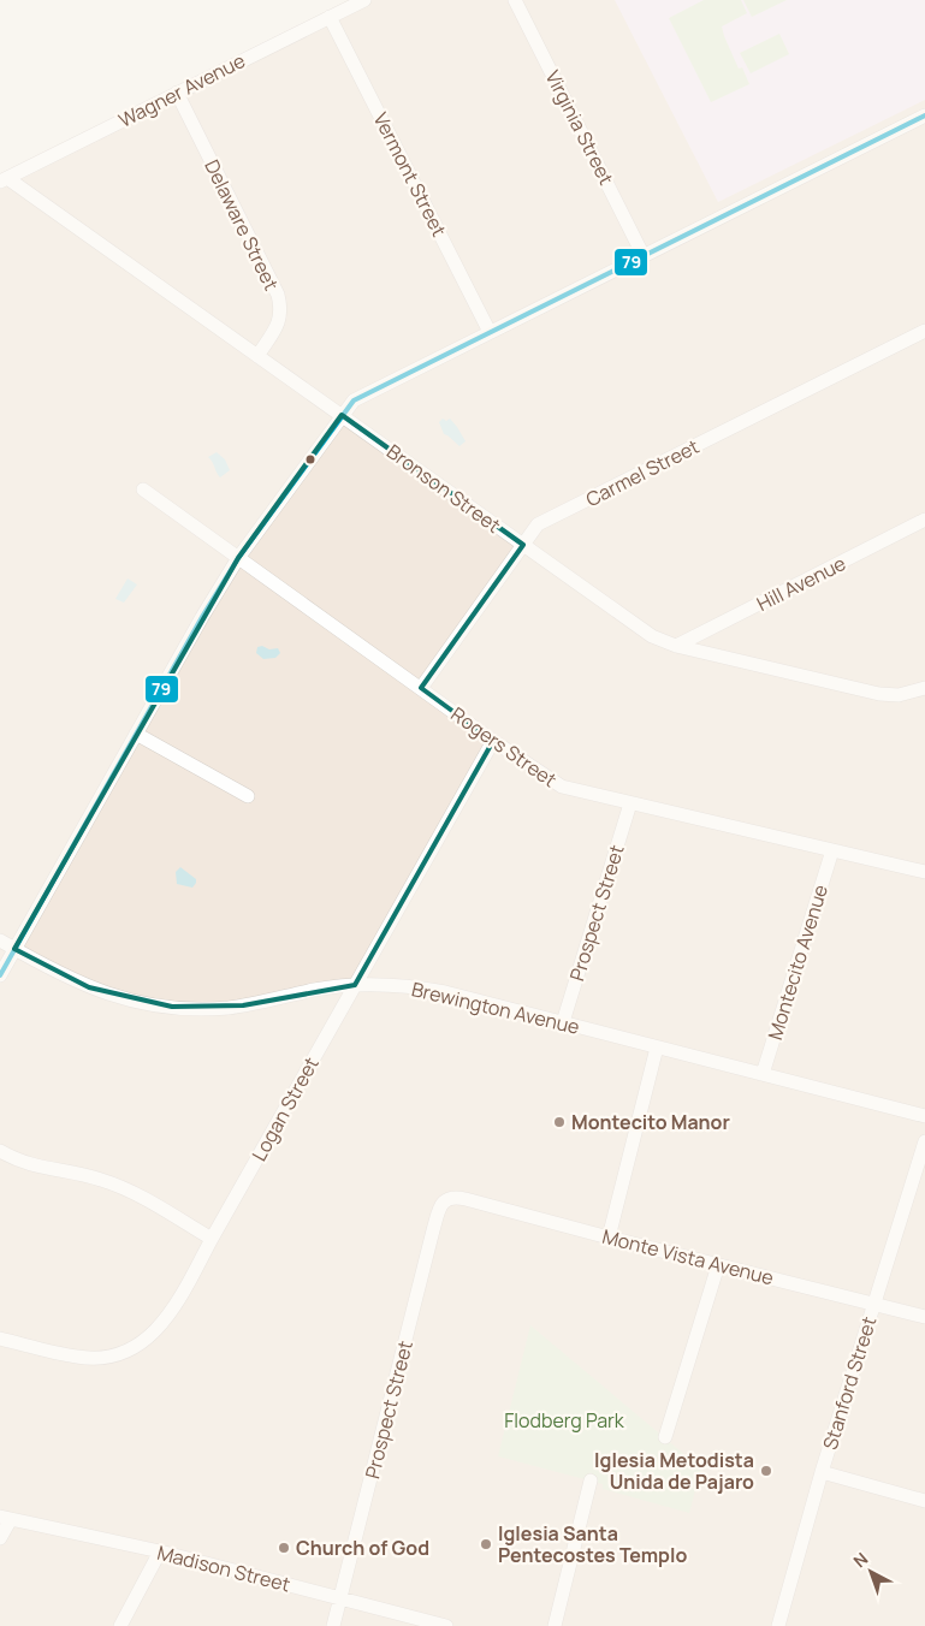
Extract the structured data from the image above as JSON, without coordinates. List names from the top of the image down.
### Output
{
  "streets": {
    "street": [
      "Wagner Avenue",
      "Virginia Street",
      "Vermont Street",
      "Delaware Street",
      "Carmel Street",
      "Bronson Street",
      "Hill Avenue",
      "Rogers Street",
      "Prospect Street",
      "Montecito Avenue",
      "Brewington Avenue",
      "Logan Street",
      "Monte Vista Avenue",
      "Stanford Street",
      "Madison Street"
    ]
  },
  "crossings": [
    ["Wagner Avenue", "Vermont Street"],
    ["Wagner Avenue", "Delaware Street"],
    ["Wagner Avenue", "Bronson Street"],
    ["Delaware Street", "Bronson Street"],
    ["Carmel Street", "Bronson Street"],
    ["Carmel Street", "Rogers Street"],
    ["Bronson Street", "Hill Avenue"],
    ["Rogers Street", "Prospect Street"],
    ["Rogers Street", "Montecito Avenue"],
    ["Rogers Street", "Logan Street"],
    ["Prospect Street", "Brewington Avenue"],
    ["Prospect Street", "Monte Vista Avenue"],
    ["Prospect Street", "Madison Street"],
    ["Montecito Avenue", "Brewington Avenue"],
    ["Brewington Avenue", "Logan Street"],
    ["Monte Vista Avenue", "Stanford Street"]
  ],
  "parks": ["Flodberg Park"],
  "places": [
    "Montecito Manor",
    "Iglesia Metodista Unida de Pajaro",
    "Iglesia Santa Pentecostes Templo",
    "Church of God"
  ],
  "lines": ["transit line 79"],
  "north": "top left"
}
